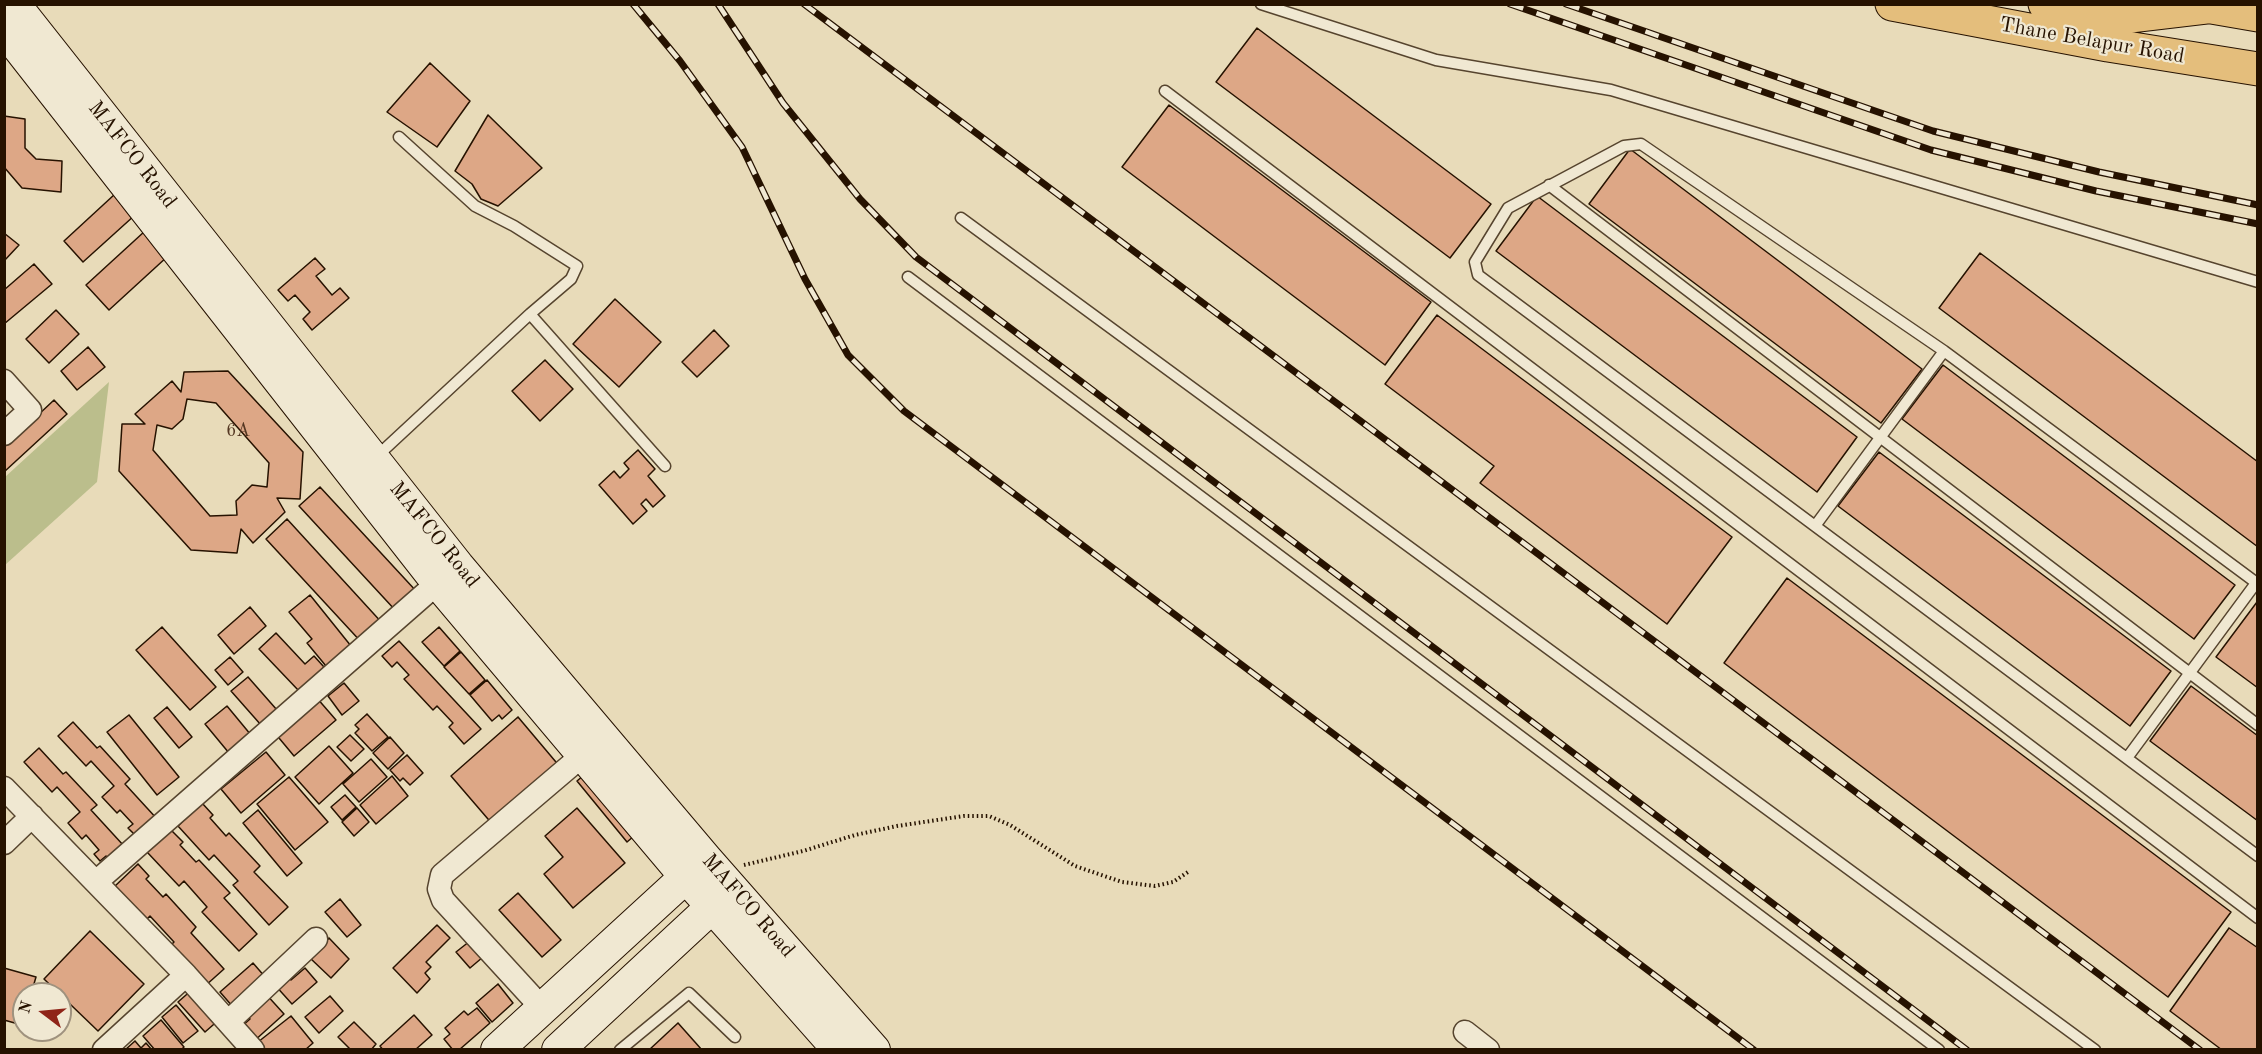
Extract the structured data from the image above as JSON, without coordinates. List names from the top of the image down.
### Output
{
  "streets": {
    "main road": ["Thane Belapur Road", "MAFCO Road"]
  },
  "house_numbers": ["6A"],
  "north": "left"
}
